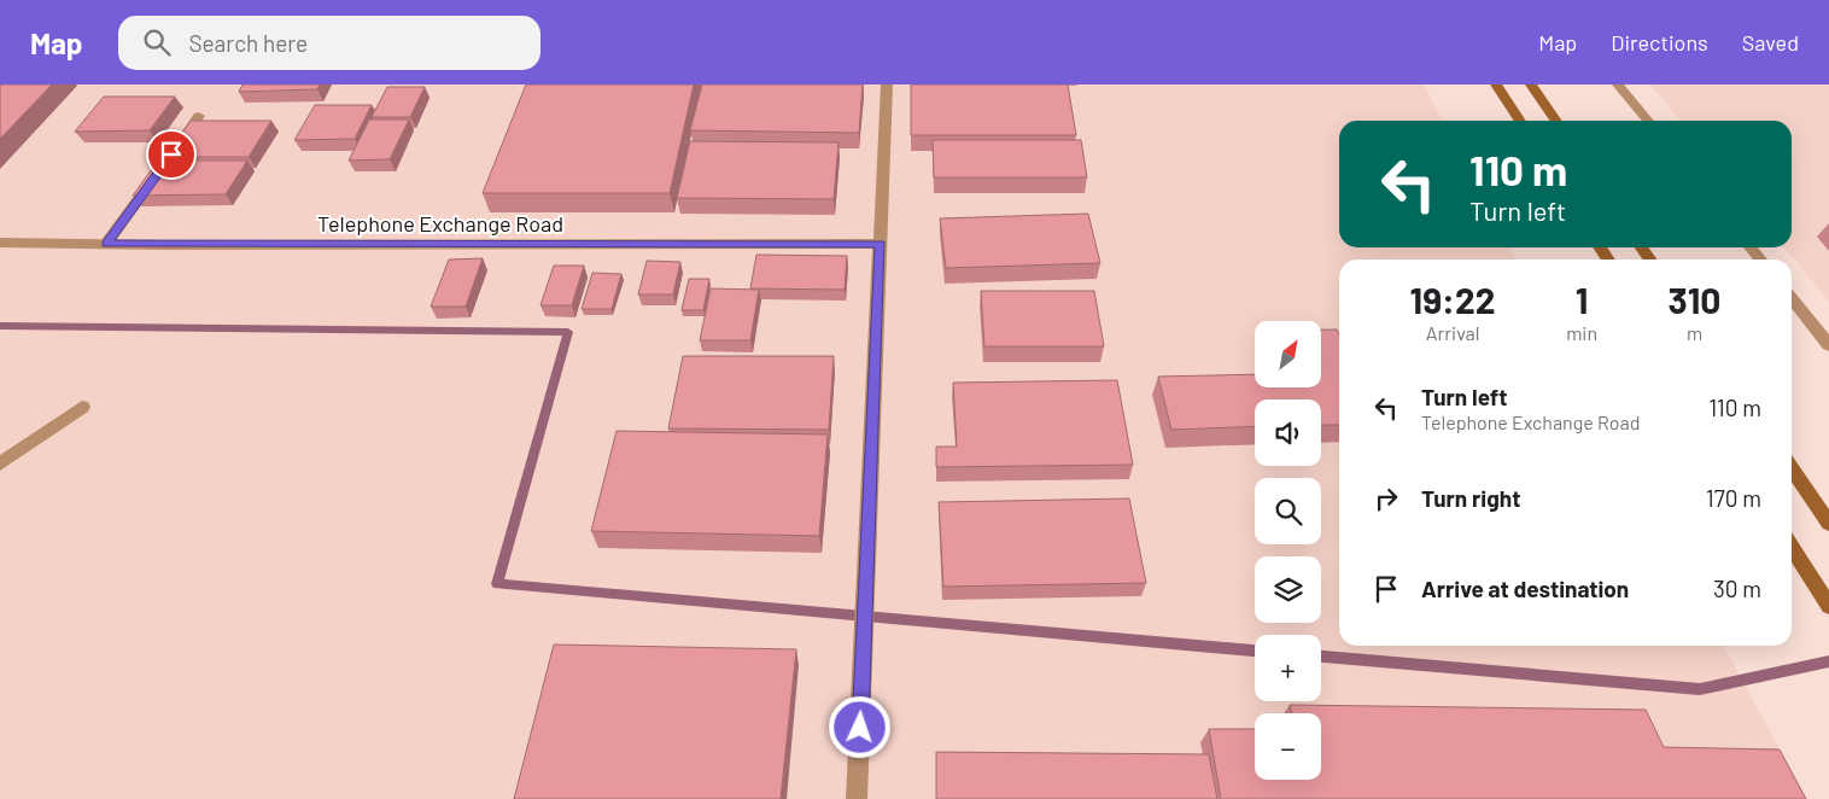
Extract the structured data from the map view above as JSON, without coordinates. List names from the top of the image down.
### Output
{
  "streets": {
    "street": ["Telephone Exchange Road"]
  },
  "north": "top right",
  "page": {
    "header": "Map",
    "search": "Search here",
    "nav": ["Map", "Directions", "Saved"],
    "turn": ["110 m", "Turn left"],
    "eta": [
      "19:22",
      "Arrival",
      "1",
      "min",
      "310",
      "m"
    ],
    "map_buttons": ["+", "−"],
    "list": [
      {
        "name": "Turn left",
        "note": "Telephone Exchange Road",
        "value": "110 m"
      },
      {
        "name": "Turn right",
        "value": "170 m"
      },
      {
        "name": "Arrive at destination",
        "value": "30 m"
      }
    ]
  }
}
